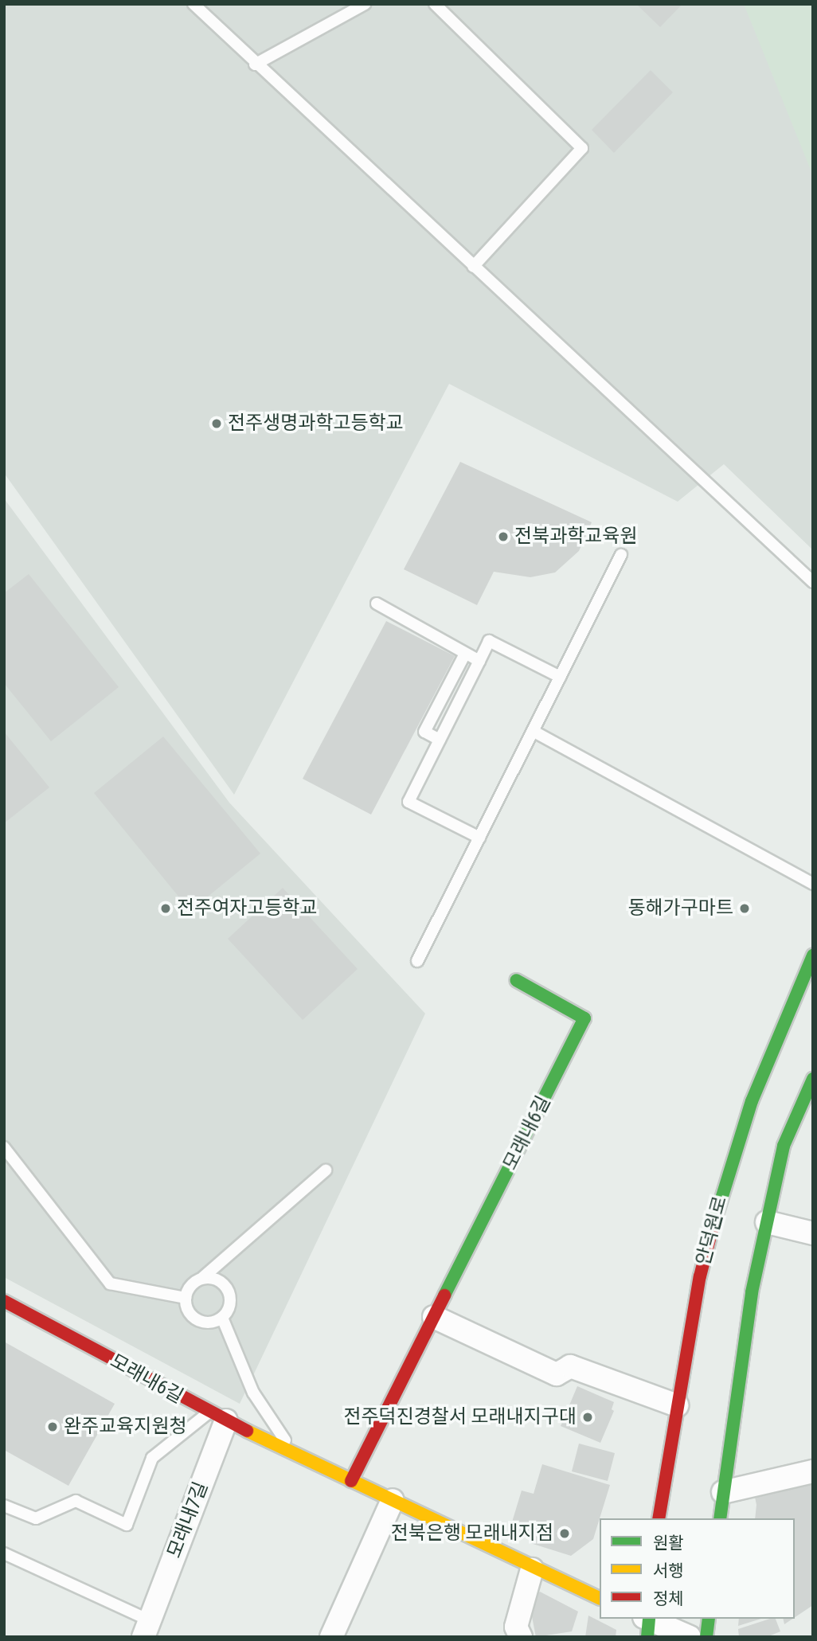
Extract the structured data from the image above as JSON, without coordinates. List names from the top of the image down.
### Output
{
  "streets": {
    "street": ["모래내6길", "안덕원로", "모래내7길"]
  },
  "crossings": [
    ["모래내6길", "모래내7길"]
  ],
  "places": [
    "전주생명과학고등학교",
    "전북과학교육원",
    "전주여자고등학교",
    "동해가구마트",
    "전주덕진경찰서 모래내지구대",
    "완주교육지원청",
    "전북은행 모래내지점"
  ],
  "legend": ["원활", "서행", "정체"]
}
